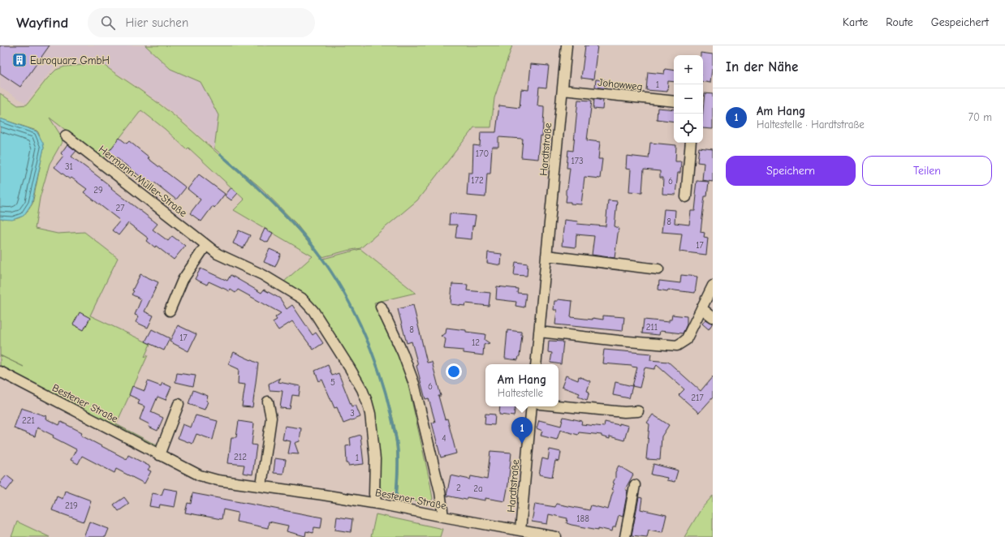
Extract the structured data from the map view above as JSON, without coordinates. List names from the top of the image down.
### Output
{
  "streets": {
    "street": [
      "Johowweg",
      "Hardtstraße",
      "Hermann-Müller-Straße",
      "Bestener Straße"
    ]
  },
  "crossings": [
    ["Johowweg", "Hardtstraße"],
    ["Hardtstraße", "Bestener Straße"],
    ["Hermann-Müller-Straße", "Bestener Straße"]
  ],
  "places": {
    "building": ["Euroquarz GmbH"]
  },
  "house_numbers": [
    "1",
    "170",
    "173",
    "31",
    "172",
    "6",
    "29",
    "27",
    "8",
    "17",
    "211",
    "8",
    "17",
    "12",
    "5",
    "6",
    "217",
    "3",
    "221",
    "4",
    "212",
    "1",
    "2",
    "2a",
    "219",
    "188"
  ],
  "page": {
    "header": "Wayfind",
    "search": "Hier suchen",
    "nav": ["Karte", "Route", "Gespeichert"],
    "heading": "In der Nähe",
    "map_buttons": ["+", "−"],
    "list": [
      {
        "mark": "1",
        "name": "Am Hang",
        "note": "Haltestelle · Hardtstraße",
        "value": "70 m"
      }
    ],
    "buttons": ["Speichern", "Teilen"],
    "popup": ["Am Hang", "Haltestelle"],
    "pins": "1"
  }
}
